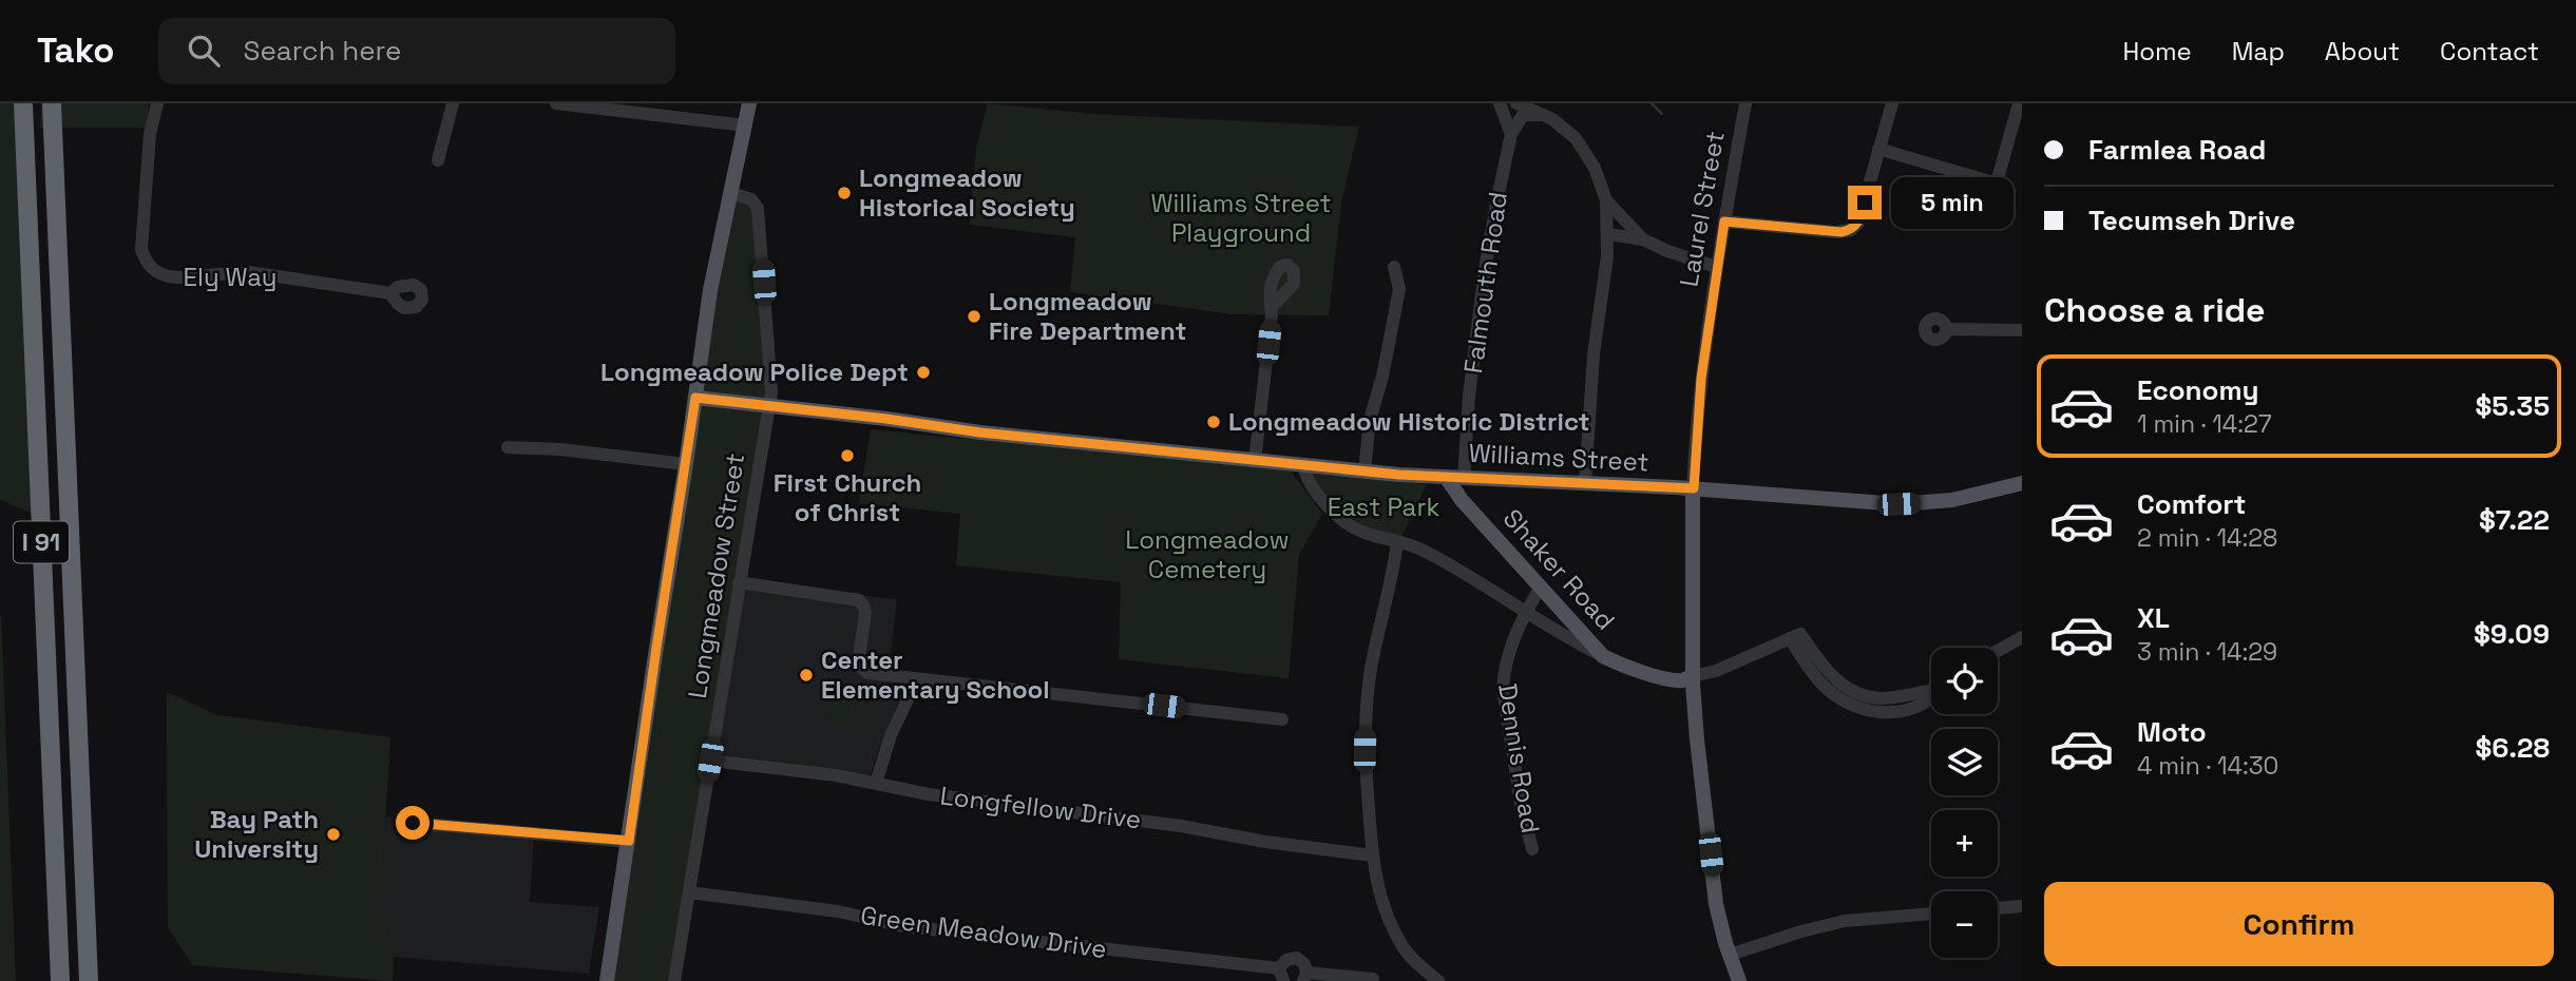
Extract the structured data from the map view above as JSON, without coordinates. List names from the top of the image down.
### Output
{
  "streets": {
    "highway": ["I 91"],
    "main road": [
      "Laurel Street",
      "Williams Street",
      "Shaker Road",
      "Longmeadow Street"
    ],
    "street": [
      "Ely Way",
      "Falmouth Road",
      "Dennis Road",
      "Longfellow Drive",
      "Green Meadow Drive"
    ]
  },
  "crossings": [
    ["Laurel Street", "Williams Street"],
    ["Laurel Street", "Shaker Road"],
    ["Falmouth Road", "Williams Street"],
    ["Williams Street", "Shaker Road"],
    ["Williams Street", "Longmeadow Street"],
    ["Shaker Road", "Dennis Road"],
    ["Longmeadow Street", "Longfellow Drive"],
    ["Longmeadow Street", "Green Meadow Drive"]
  ],
  "parks": ["Williams Street Playground", "East Park", "Longmeadow Cemetery"],
  "places": [
    "Longmeadow Historical Society",
    "Longmeadow Fire Department",
    "Longmeadow Police Dept",
    "Longmeadow Historic District",
    "First Church of Christ",
    "Center Elementary School",
    "Bay Path University"
  ],
  "page": {
    "header": "Tako",
    "search": "Search here",
    "nav": [
      "Home",
      "Map",
      "About",
      "Contact"
    ],
    "banner": ["Farmlea Road", "Tecumseh Drive"],
    "bubble": "5 min",
    "heading": "Choose a ride",
    "list": [
      {
        "name": "Economy",
        "note": "1 min · 14:27",
        "value": "$5.35"
      },
      {
        "name": "Comfort",
        "note": "2 min · 14:28",
        "value": "$7.22"
      },
      {
        "name": "XL",
        "note": "3 min · 14:29",
        "value": "$9.09"
      },
      {
        "name": "Moto",
        "note": "4 min · 14:30",
        "value": "$6.28"
      }
    ],
    "map_buttons": ["+", "−"],
    "buttons": "Confirm"
  }
}
